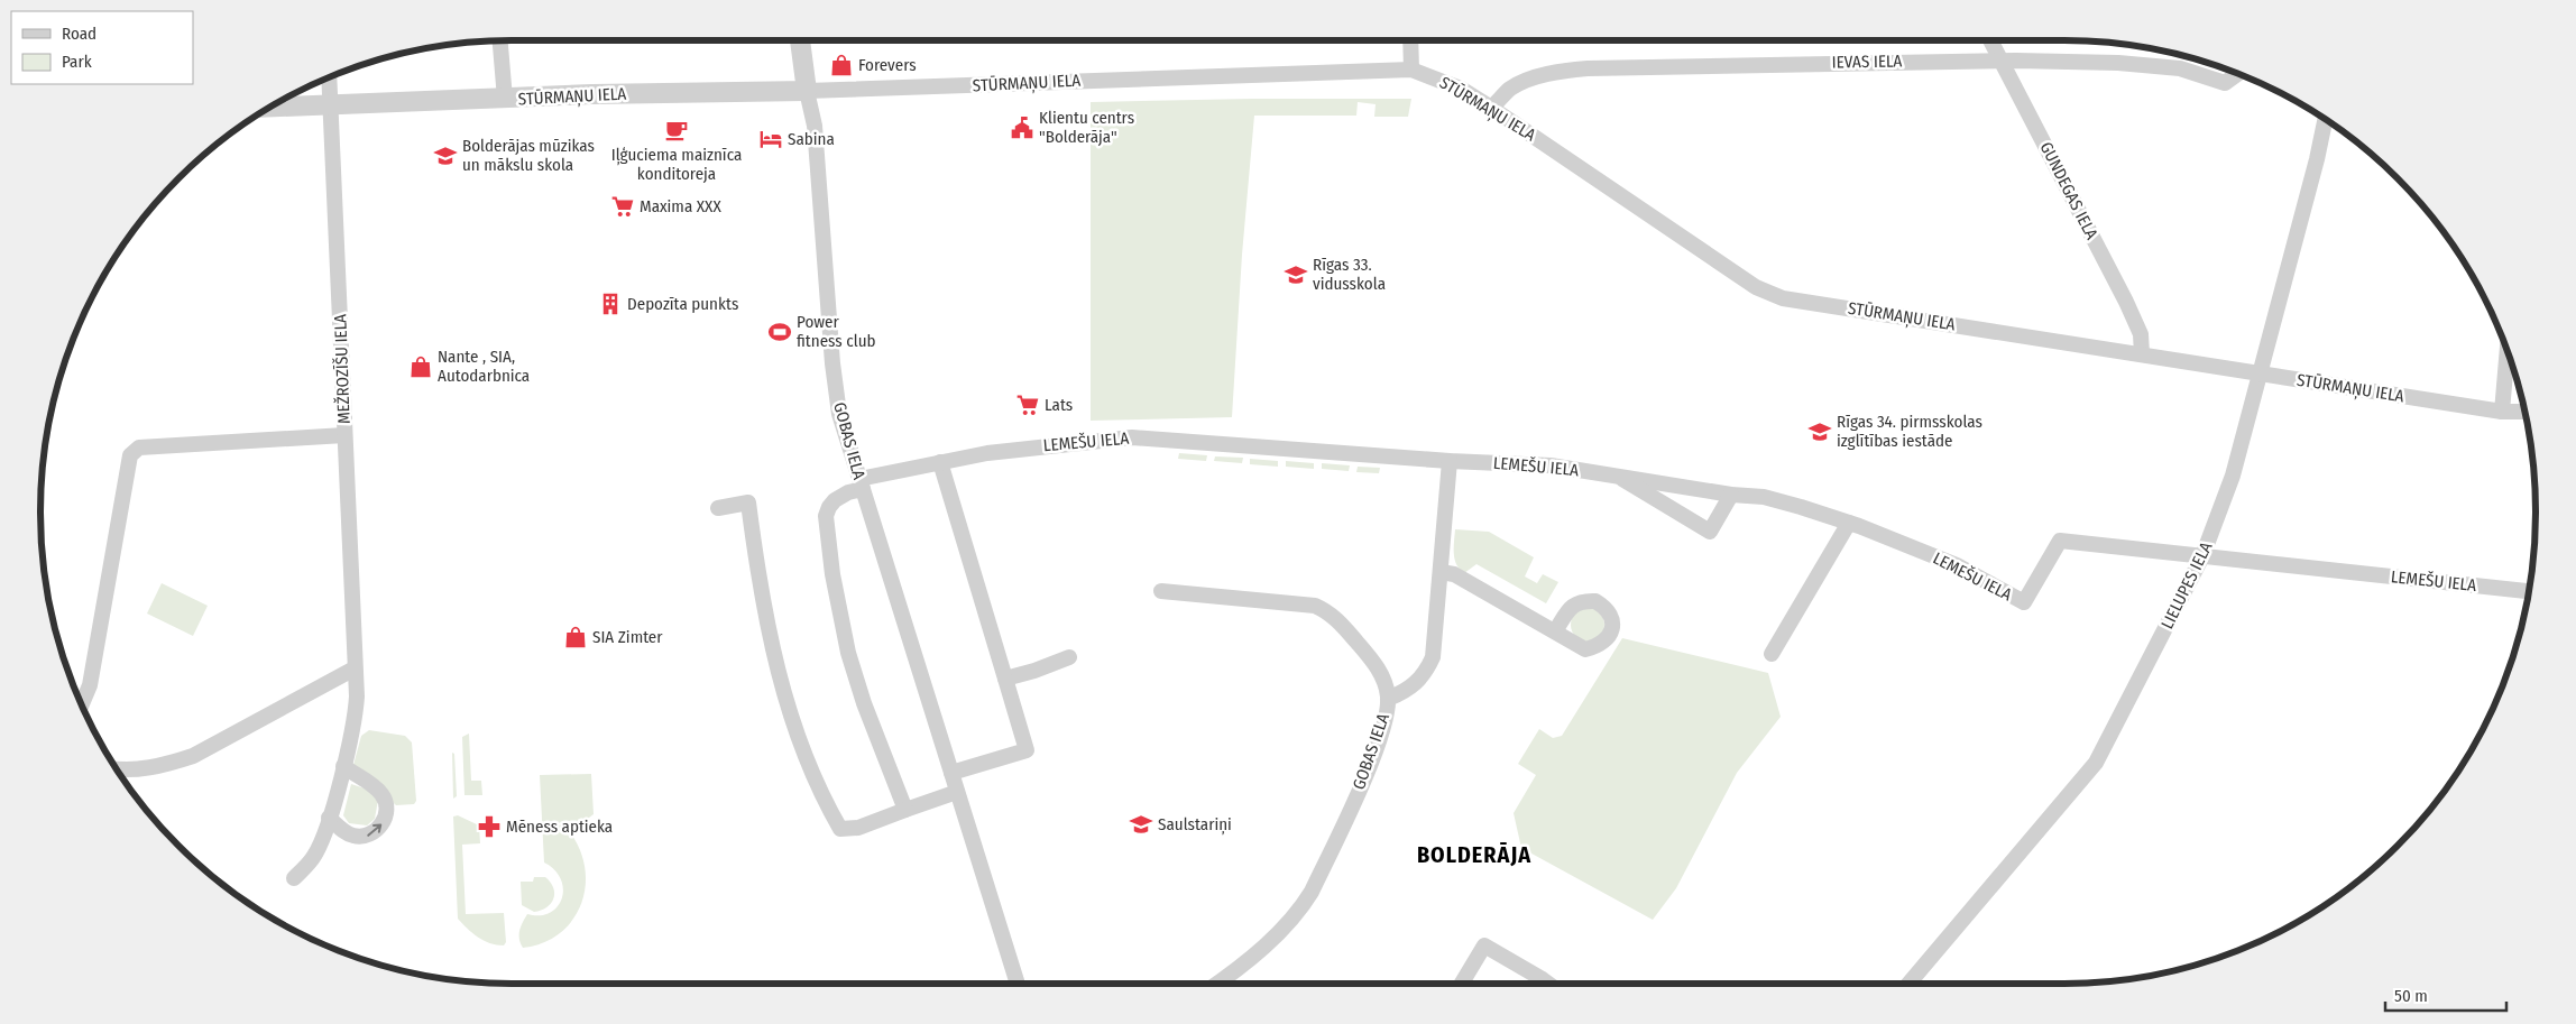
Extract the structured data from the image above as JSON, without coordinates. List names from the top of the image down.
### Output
{
  "streets": {
    "street": [
      "IEVAS IELA",
      "STŪRMAŅU IELA",
      "GUNDEGAS IELA",
      "MEŽROZĪŠU IELA",
      "GOBAS IELA",
      "LEMEŠU IELA",
      "LIELUPES IELA"
    ]
  },
  "crossings": [
    ["IEVAS IELA", "STŪRMAŅU IELA"],
    ["IEVAS IELA", "GUNDEGAS IELA"],
    ["STŪRMAŅU IELA", "GUNDEGAS IELA"],
    ["STŪRMAŅU IELA", "MEŽROZĪŠU IELA"],
    ["STŪRMAŅU IELA", "GOBAS IELA"],
    ["STŪRMAŅU IELA", "LIELUPES IELA"],
    ["GOBAS IELA", "LEMEŠU IELA"],
    ["LEMEŠU IELA", "LIELUPES IELA"]
  ],
  "districts": ["BOLDERĀJA"],
  "places": {
    "shop": ["Forevers", "Nante , SIA, Autodarbnica", "SIA Zimter"],
    "public building": ["Klientu centrs \"Bolderāja\""],
    "cafe": ["Iļģuciema maiznīca konditoreja"],
    "hotel": ["Sabina"],
    "school or university": [
      "Bolderājas mūzikas un mākslu skola",
      "Rīgas 33. vidusskola",
      "Rīgas 34. pirmsskolas izglītības iestāde",
      "Saulstariņi"
    ],
    "supermarket": ["Maxima XXX", "Lats"],
    "building": ["Depozīta punkts"],
    "sports": ["Power fitness club"],
    "pharmacy": ["Mēness aptieka"]
  },
  "legend": ["Road", "Park"],
  "scale_bar": "50 m"
}
